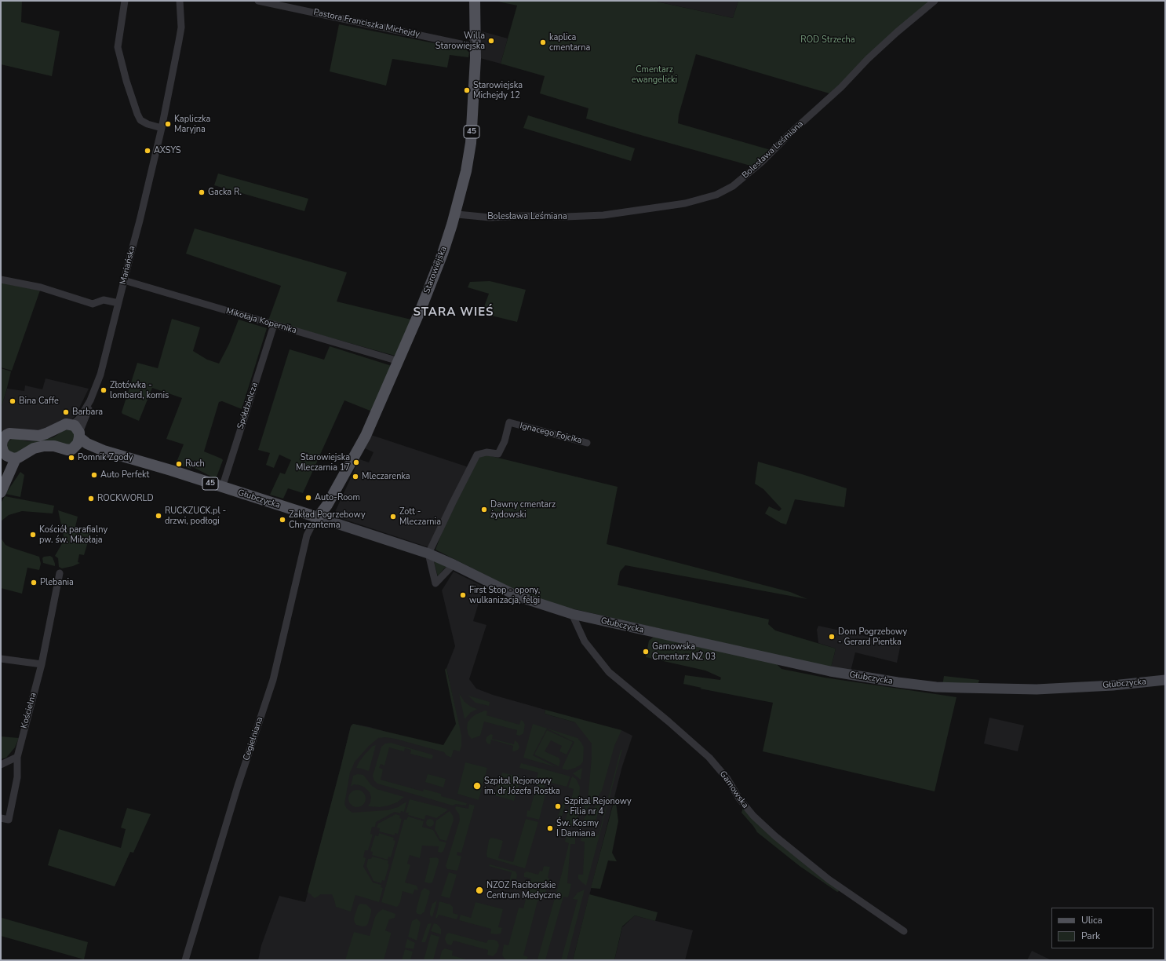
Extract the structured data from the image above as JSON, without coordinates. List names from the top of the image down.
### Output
{
  "streets": {
    "main road": ["45", "Starowiejska", "Głubczycka"],
    "street": [
      "Pastora Franciszka Michejdy",
      "Bolesława Leśmiana",
      "Mariańska",
      "Mikołaja Kopernika",
      "Spółdzielcza",
      "Ignacego Fojcika",
      "Kościelna",
      "Cegielniana",
      "Gamowska"
    ]
  },
  "crossings": [
    ["Pastora Franciszka Michejdy", "Starowiejska"],
    ["45", "Mariańska"],
    ["45", "Głubczycka"],
    ["Mariańska", "Mikołaja Kopernika"],
    ["Mariańska", "Głubczycka"],
    ["Starowiejska", "Mikołaja Kopernika"],
    ["Starowiejska", "Głubczycka"],
    ["Starowiejska", "Cegielniana"],
    ["Mikołaja Kopernika", "Spółdzielcza"],
    ["Spółdzielcza", "Głubczycka"],
    ["Ignacego Fojcika", "Głubczycka"],
    ["Głubczycka", "Cegielniana"],
    ["Głubczycka", "Gamowska"]
  ],
  "districts": ["STARA WIEŚ"],
  "parks": ["ROD Strzecha", "Cmentarz ewangelicki"],
  "places": [
    "Willa Starowiejska",
    "kaplica cmentarna",
    "Starowiejska Michejdy 12",
    "Kapliczka Maryjna",
    "AXSYS",
    "Gacka R.",
    "Złotówka - lombard, komis",
    "Bina Caffe",
    "Barbara",
    "Pomnik Zgody",
    "Starowiejska Mleczarnia 17",
    "Ruch",
    "Auto Perfekt",
    "Mleczarenka",
    "Auto-Room",
    "ROCKWORLD",
    "Dawny cmentarz żydowski",
    "RUCKZUCK.pl - drzwi, podłogi",
    "Zott - Mleczarnia",
    "Zakład Pogrzebowy Chryzantema",
    "Kościół parafialny pw. św. Mikołaja",
    "Plebania",
    "First Stop - opony, wulkanizacja, felgi",
    "Dom Pogrzebowy - Gerard Pientka",
    "Gamowska Cmentarz NŻ 03",
    "Szpital Rejonowy im. dr Józefa Rostka",
    "Szpital Rejonowy - Filia nr 4",
    "Św. Kosmy I Damiana",
    "NZOZ Raciborskie Centrum Medyczne"
  ],
  "legend": ["Ulica", "Park"]
}
